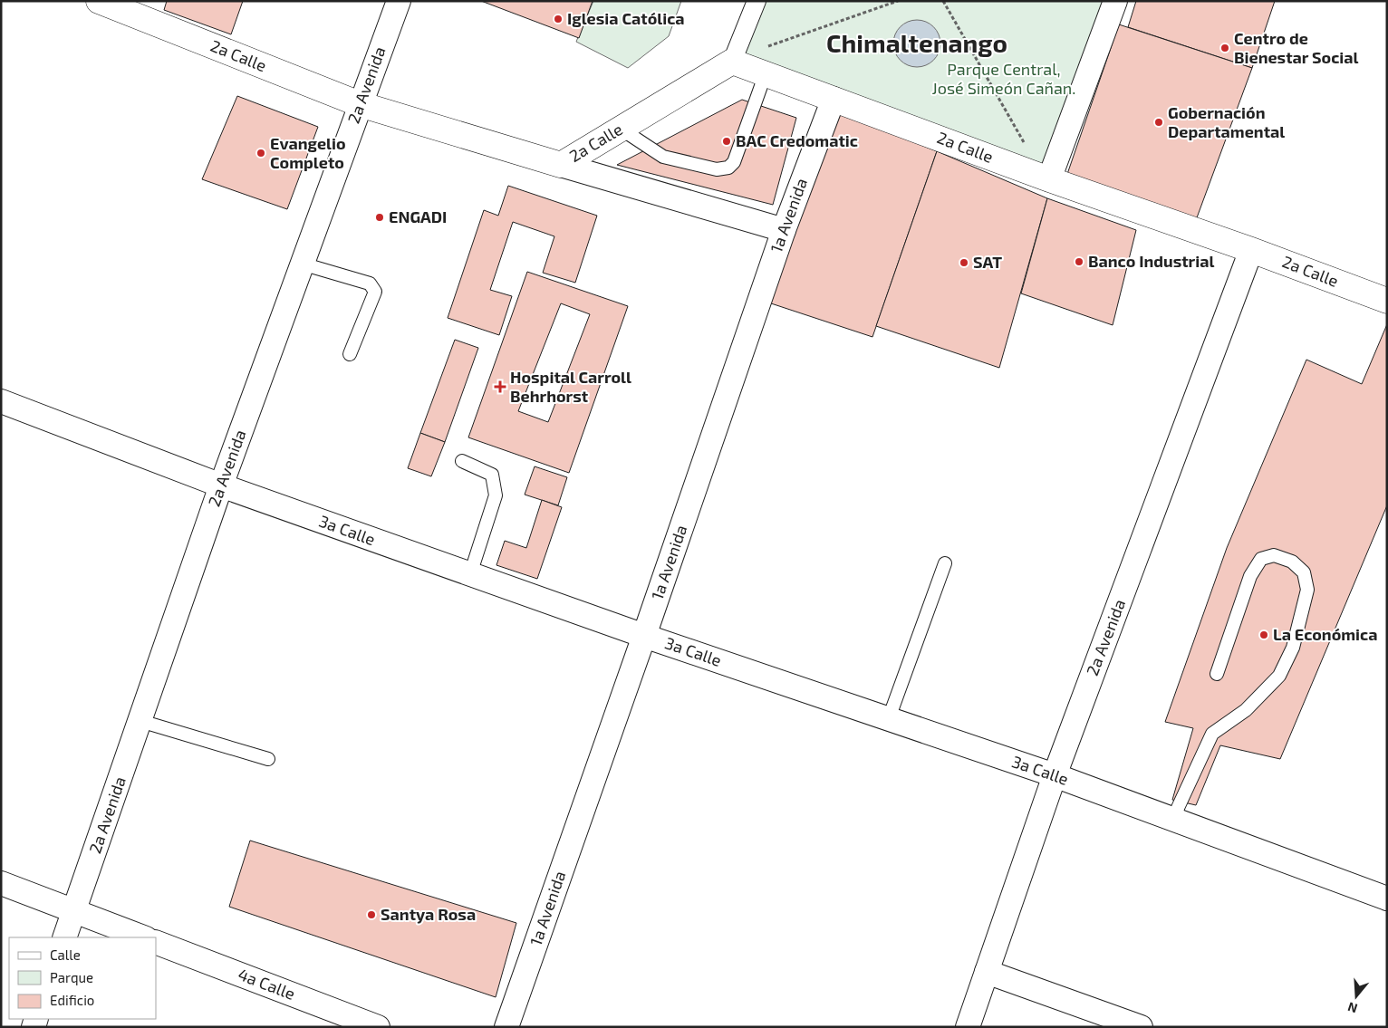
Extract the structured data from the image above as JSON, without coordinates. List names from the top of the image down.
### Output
{
  "streets": {
    "main road": ["2a Calle"],
    "street": [
      "2a Avenida",
      "1a Avenida",
      "3a Calle",
      "4a Calle"
    ]
  },
  "crossings": [
    ["2a Calle", "2a Avenida"],
    ["2a Calle", "1a Avenida"],
    ["2a Avenida", "3a Calle"],
    ["1a Avenida", "3a Calle"]
  ],
  "districts": ["Chimaltenango"],
  "parks": ["Parque Central, José Simeón Cañan."],
  "places": {
    "other": [
      "Iglesia Católica",
      "Centro de Bienestar Social",
      "Gobernación Departamental",
      "BAC Credomatic",
      "Evangelio Completo",
      "ENGADI",
      "Banco Industrial",
      "SAT",
      "La Económica",
      "Santya Rosa"
    ],
    "health": ["Hospital Carroll Behrhorst"]
  },
  "legend": ["Calle", "Parque", "Edificio"],
  "north": "bottom"
}
